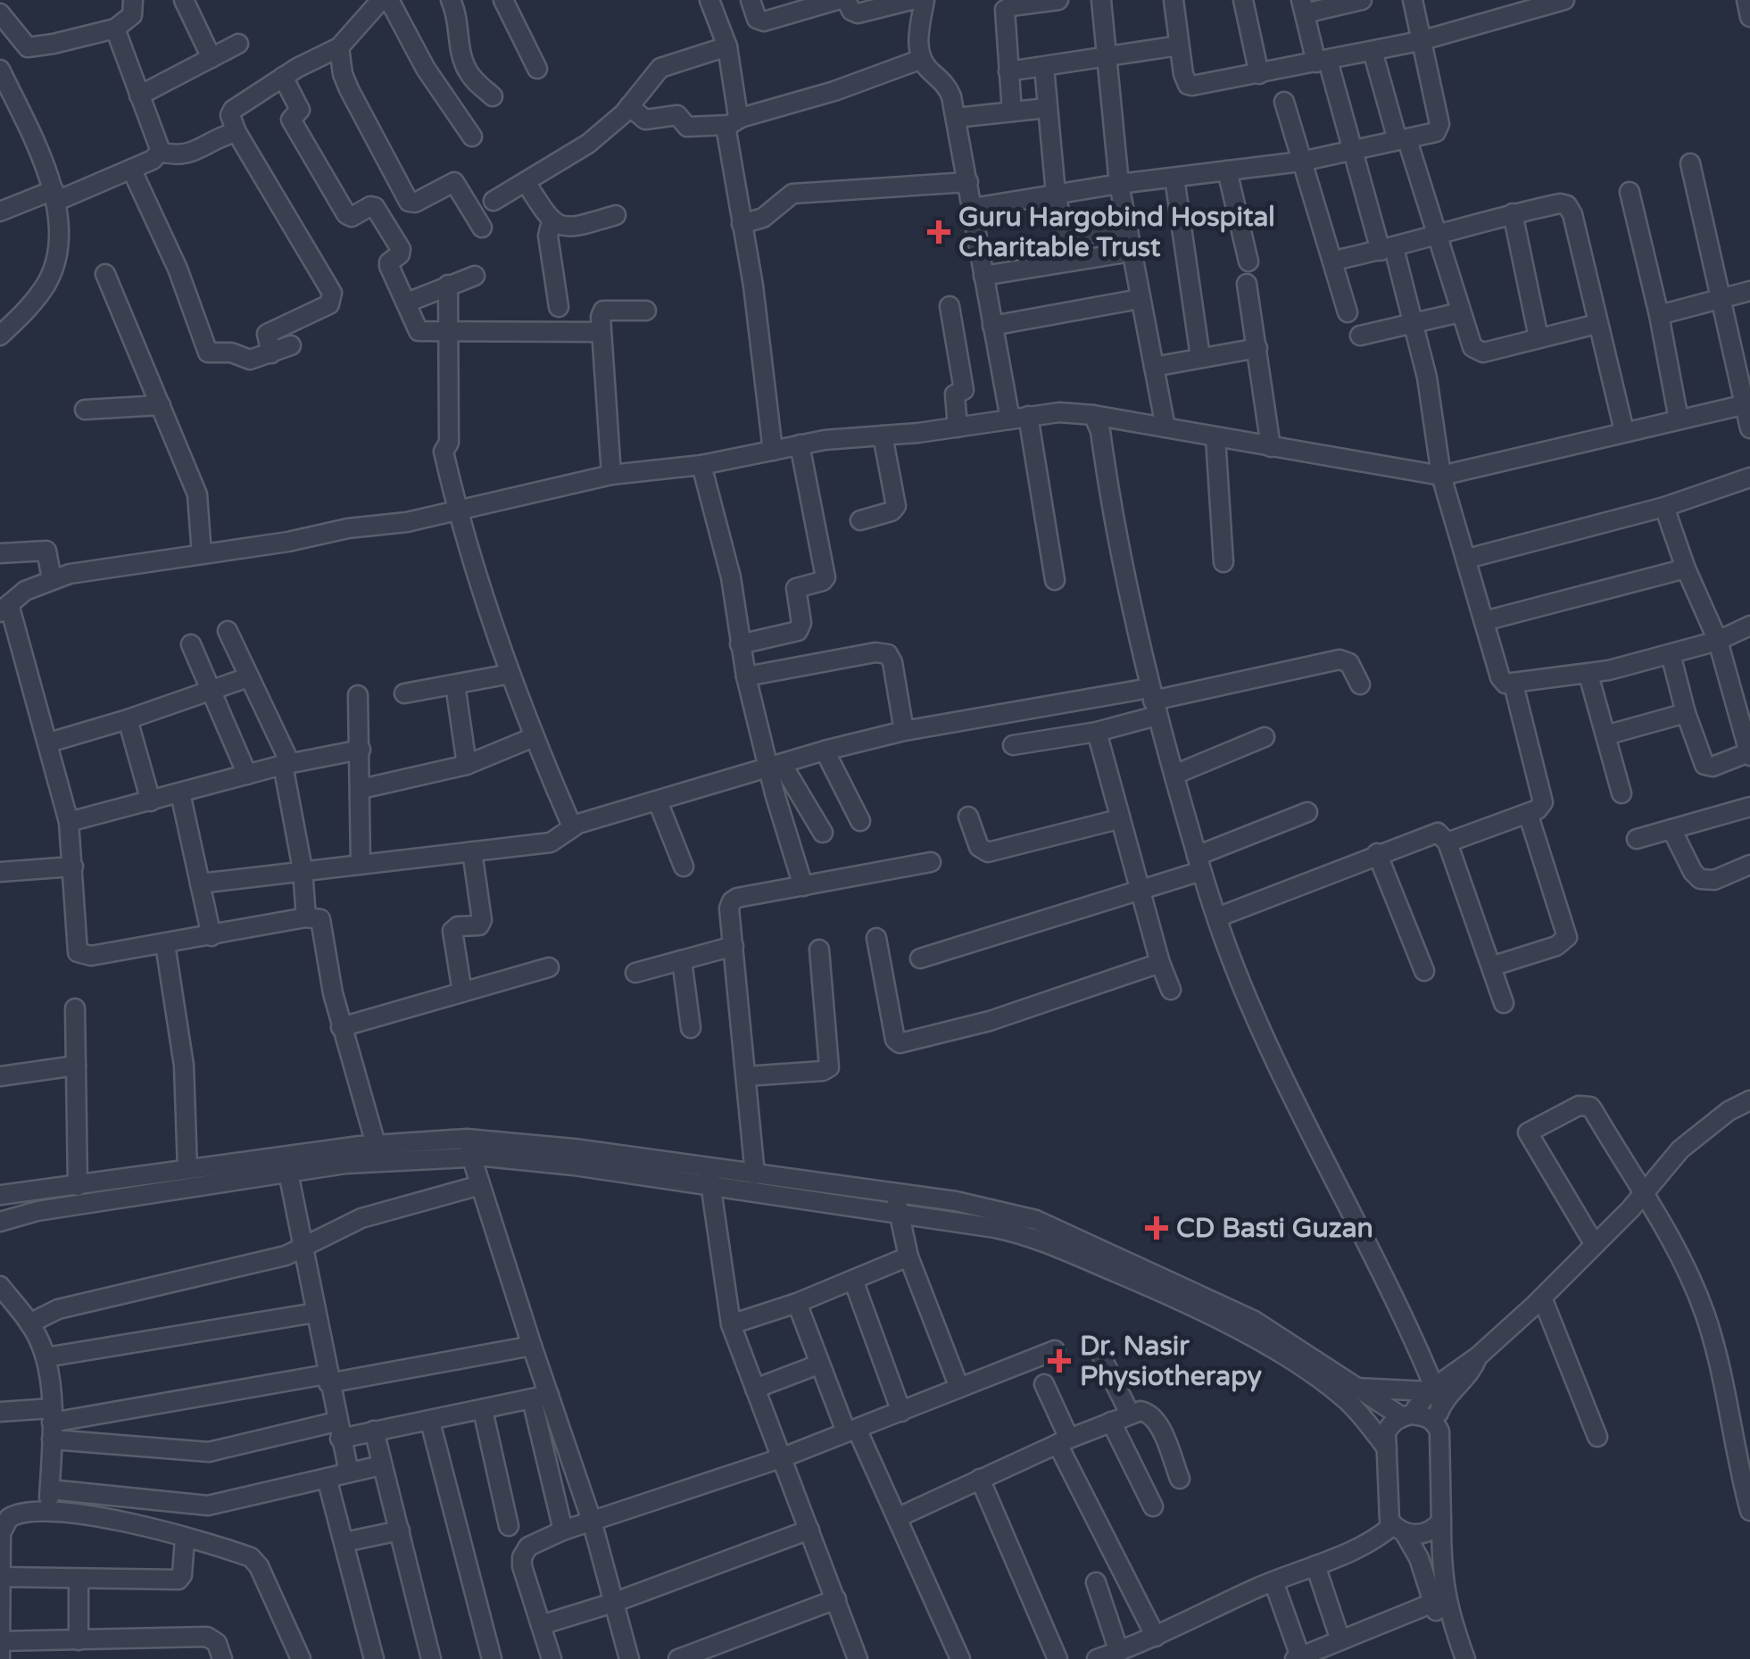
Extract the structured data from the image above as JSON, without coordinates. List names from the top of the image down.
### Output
{
  "places": {
    "health": ["Guru Hargobind Hospital Charitable Trust", "CD Basti Guzan", "Dr. Nasir Physiotherapy"]
  }
}
